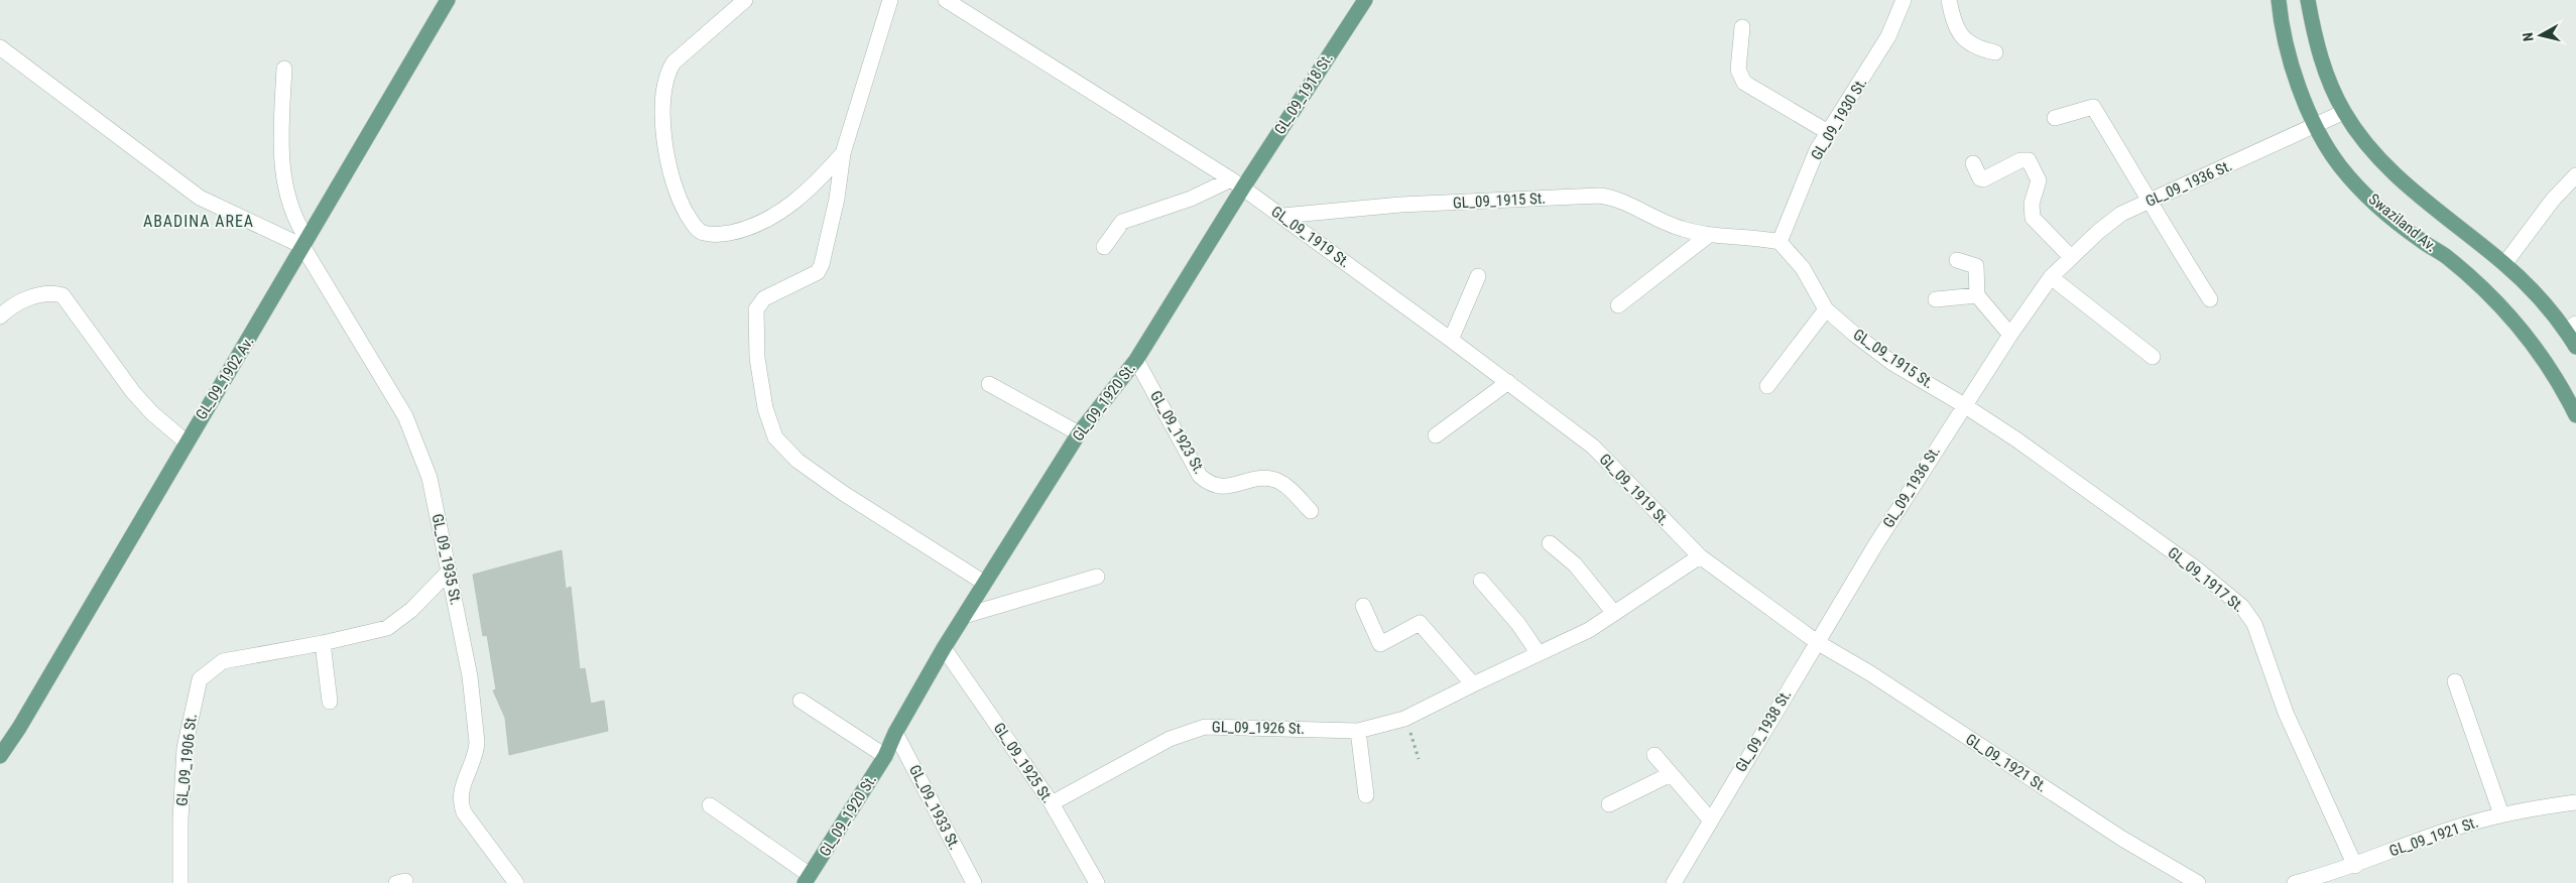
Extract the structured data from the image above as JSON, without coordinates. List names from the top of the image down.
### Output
{
  "streets": {
    "main road": [
      "GL_09_1918 St.",
      "Swaziland Av.",
      "GL_09_1902 Av.",
      "GL_09_1920 St."
    ],
    "street": [
      "GL_09_1930 St.",
      "GL_09_1936 St.",
      "GL_09_1915 St.",
      "GL_09_1919 St.",
      "GL_09_1923 St.",
      "GL_09_1935 St.",
      "GL_09_1917 St.",
      "GL_09_1926 St.",
      "GL_09_1938 St.",
      "GL_09_1906 St.",
      "GL_09_1925 St.",
      "GL_09_1921 St.",
      "GL_09_1933 St."
    ]
  },
  "crossings": [
    ["GL_09_1918 St.", "GL_09_1919 St."],
    ["GL_09_1918 St.", "GL_09_1920 St."],
    ["GL_09_1930 St.", "GL_09_1915 St."],
    ["GL_09_1936 St.", "GL_09_1915 St."],
    ["GL_09_1936 St.", "Swaziland Av."],
    ["GL_09_1936 St.", "GL_09_1919 St."],
    ["GL_09_1936 St.", "GL_09_1917 St."],
    ["GL_09_1936 St.", "GL_09_1938 St."],
    ["GL_09_1936 St.", "GL_09_1921 St."],
    ["GL_09_1915 St.", "GL_09_1919 St."],
    ["GL_09_1915 St.", "GL_09_1917 St."],
    ["GL_09_1919 St.", "GL_09_1920 St."],
    ["GL_09_1919 St.", "GL_09_1926 St."],
    ["GL_09_1919 St.", "GL_09_1938 St."],
    ["GL_09_1919 St.", "GL_09_1921 St."],
    ["GL_09_1902 Av.", "GL_09_1935 St."],
    ["GL_09_1920 St.", "GL_09_1923 St."],
    ["GL_09_1920 St.", "GL_09_1925 St."],
    ["GL_09_1920 St.", "GL_09_1933 St."],
    ["GL_09_1935 St.", "GL_09_1906 St."],
    ["GL_09_1917 St.", "GL_09_1921 St."],
    ["GL_09_1926 St.", "GL_09_1925 St."],
    ["GL_09_1938 St.", "GL_09_1921 St."]
  ],
  "districts": ["ABADINA AREA"],
  "north": "left"
}
